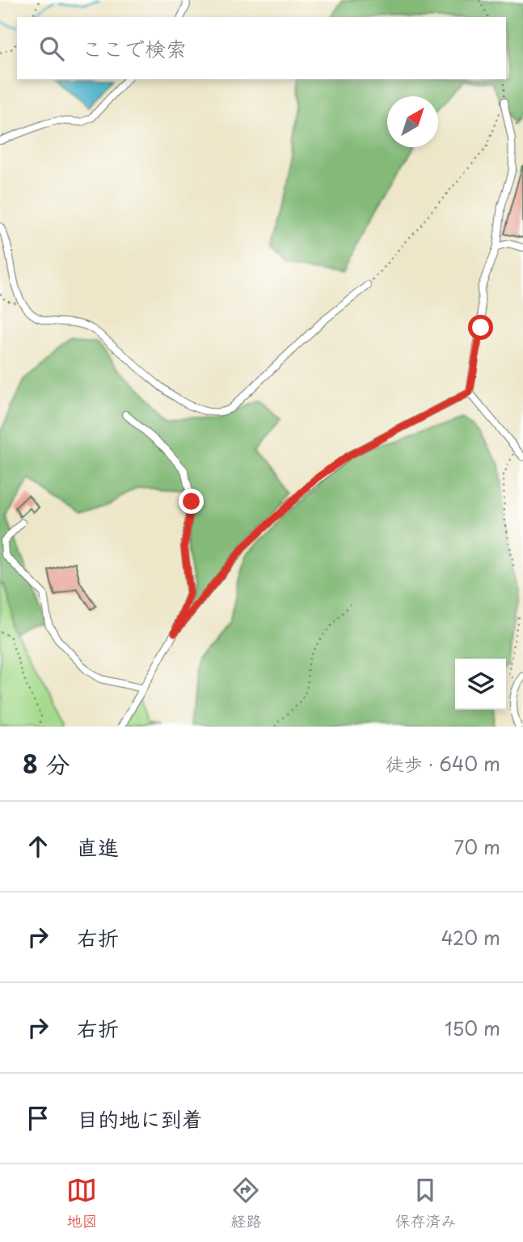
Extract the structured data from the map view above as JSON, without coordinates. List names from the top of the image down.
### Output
{
  "north": "top right",
  "page": {
    "search": "ここで検索",
    "heading": ["8 分", "徒歩 · 640 m"],
    "list": [
      ["直進", "70 m"],
      ["右折", "420 m"],
      ["右折", "150 m"],
      "目的地に到着"
    ],
    "nav": ["地図", "経路", "保存済み"]
  }
}
